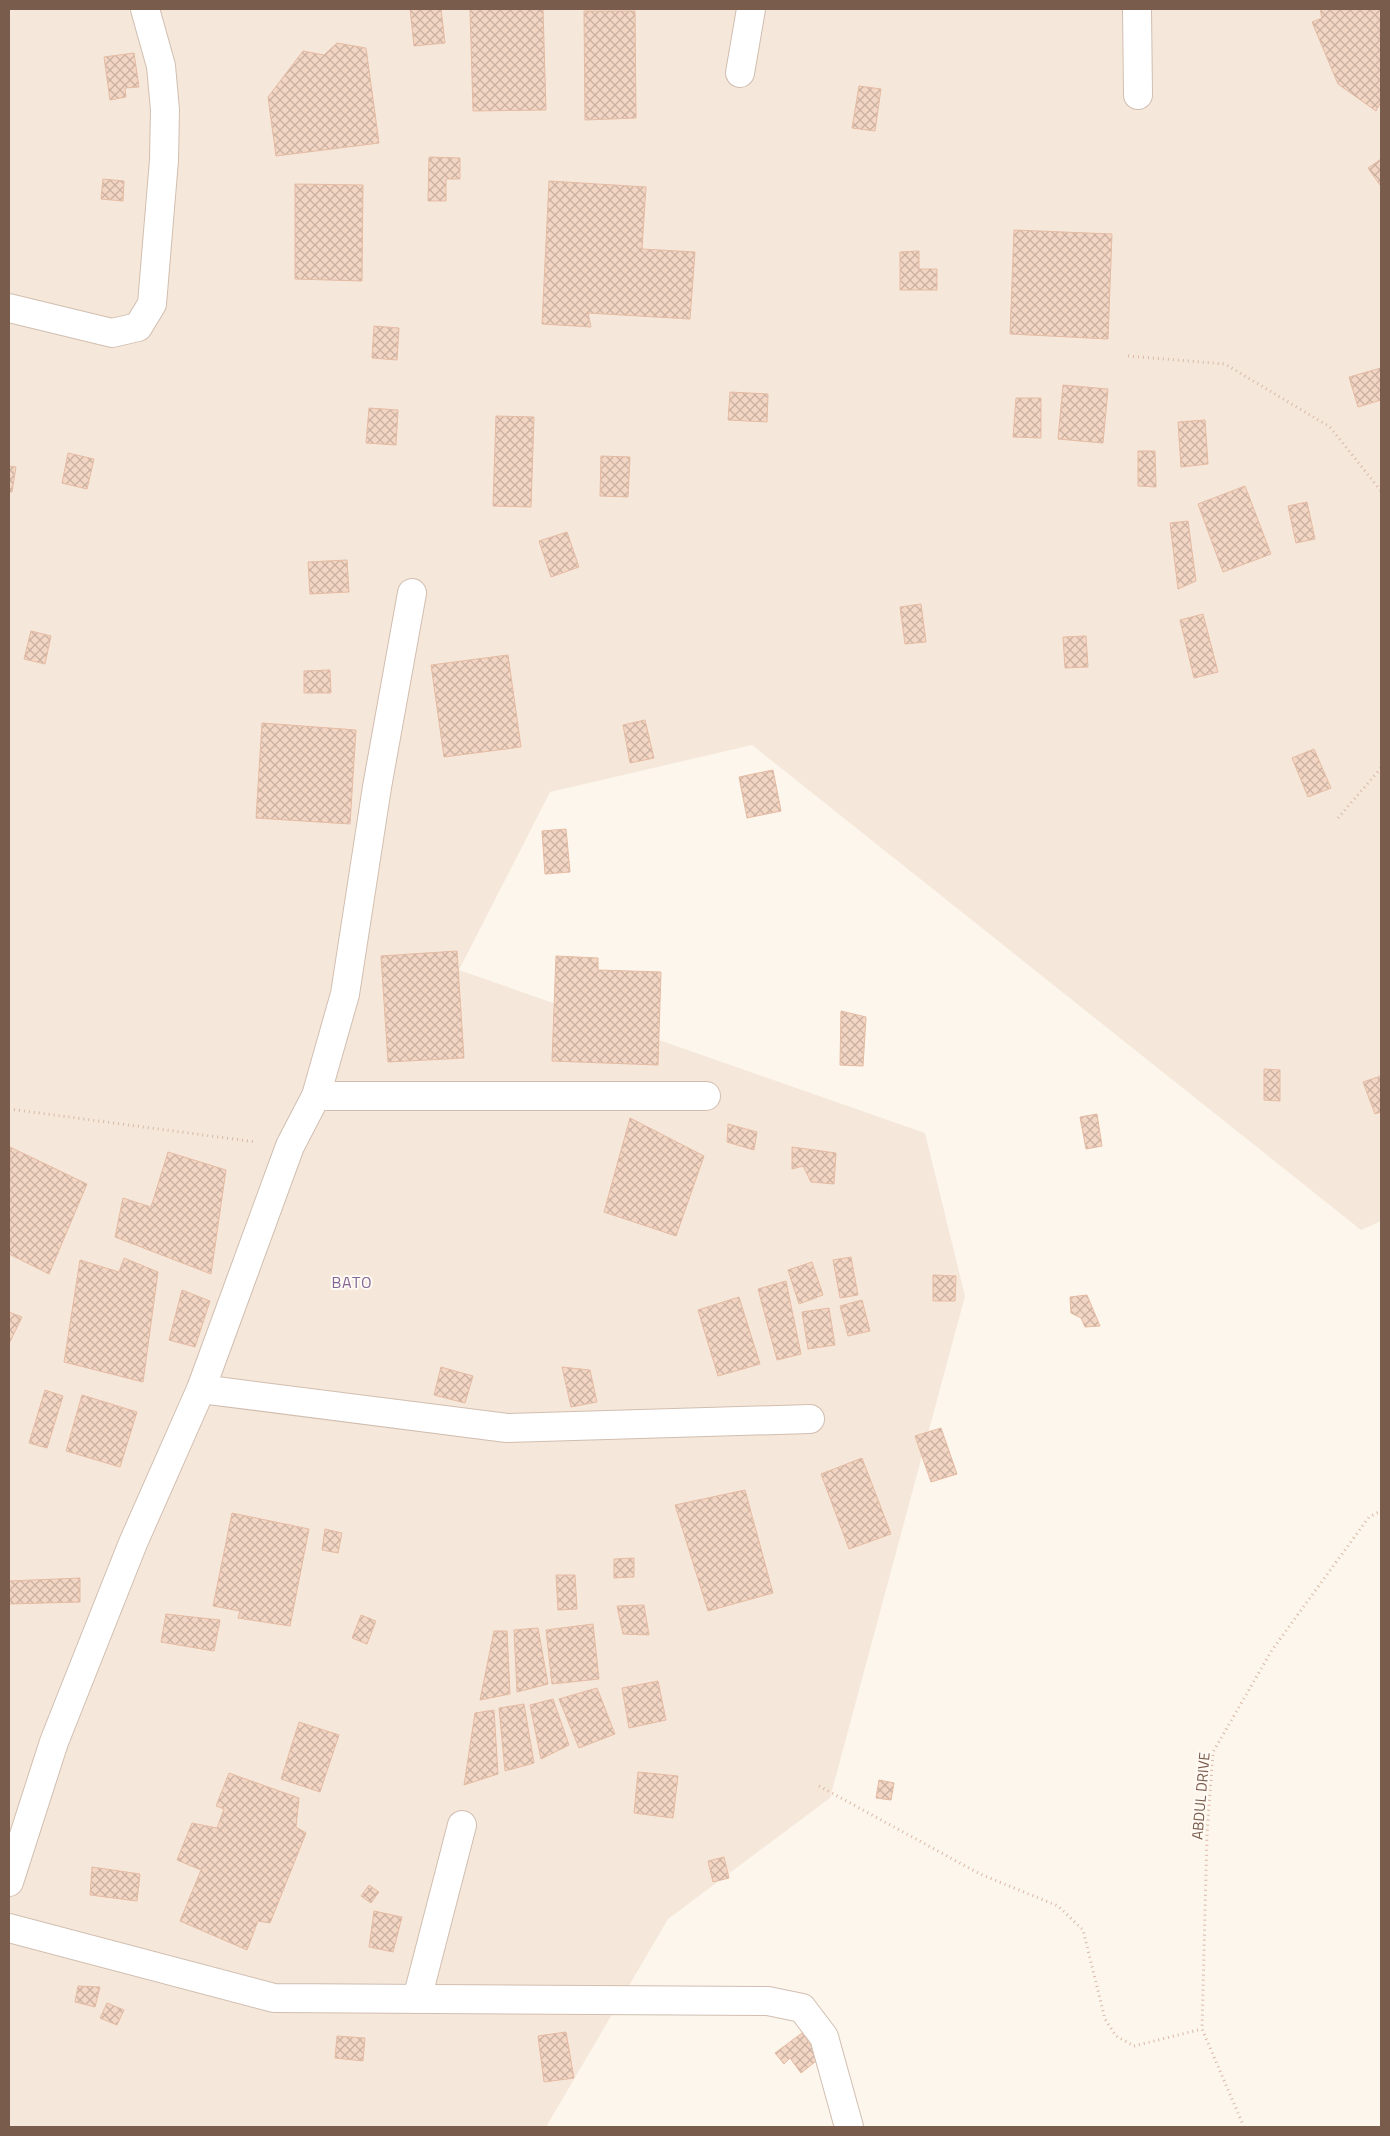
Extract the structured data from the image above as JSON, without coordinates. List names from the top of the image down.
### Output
{
  "streets": {
    "path": ["ABDUL DRIVE"]
  },
  "districts": ["BATO"]
}
